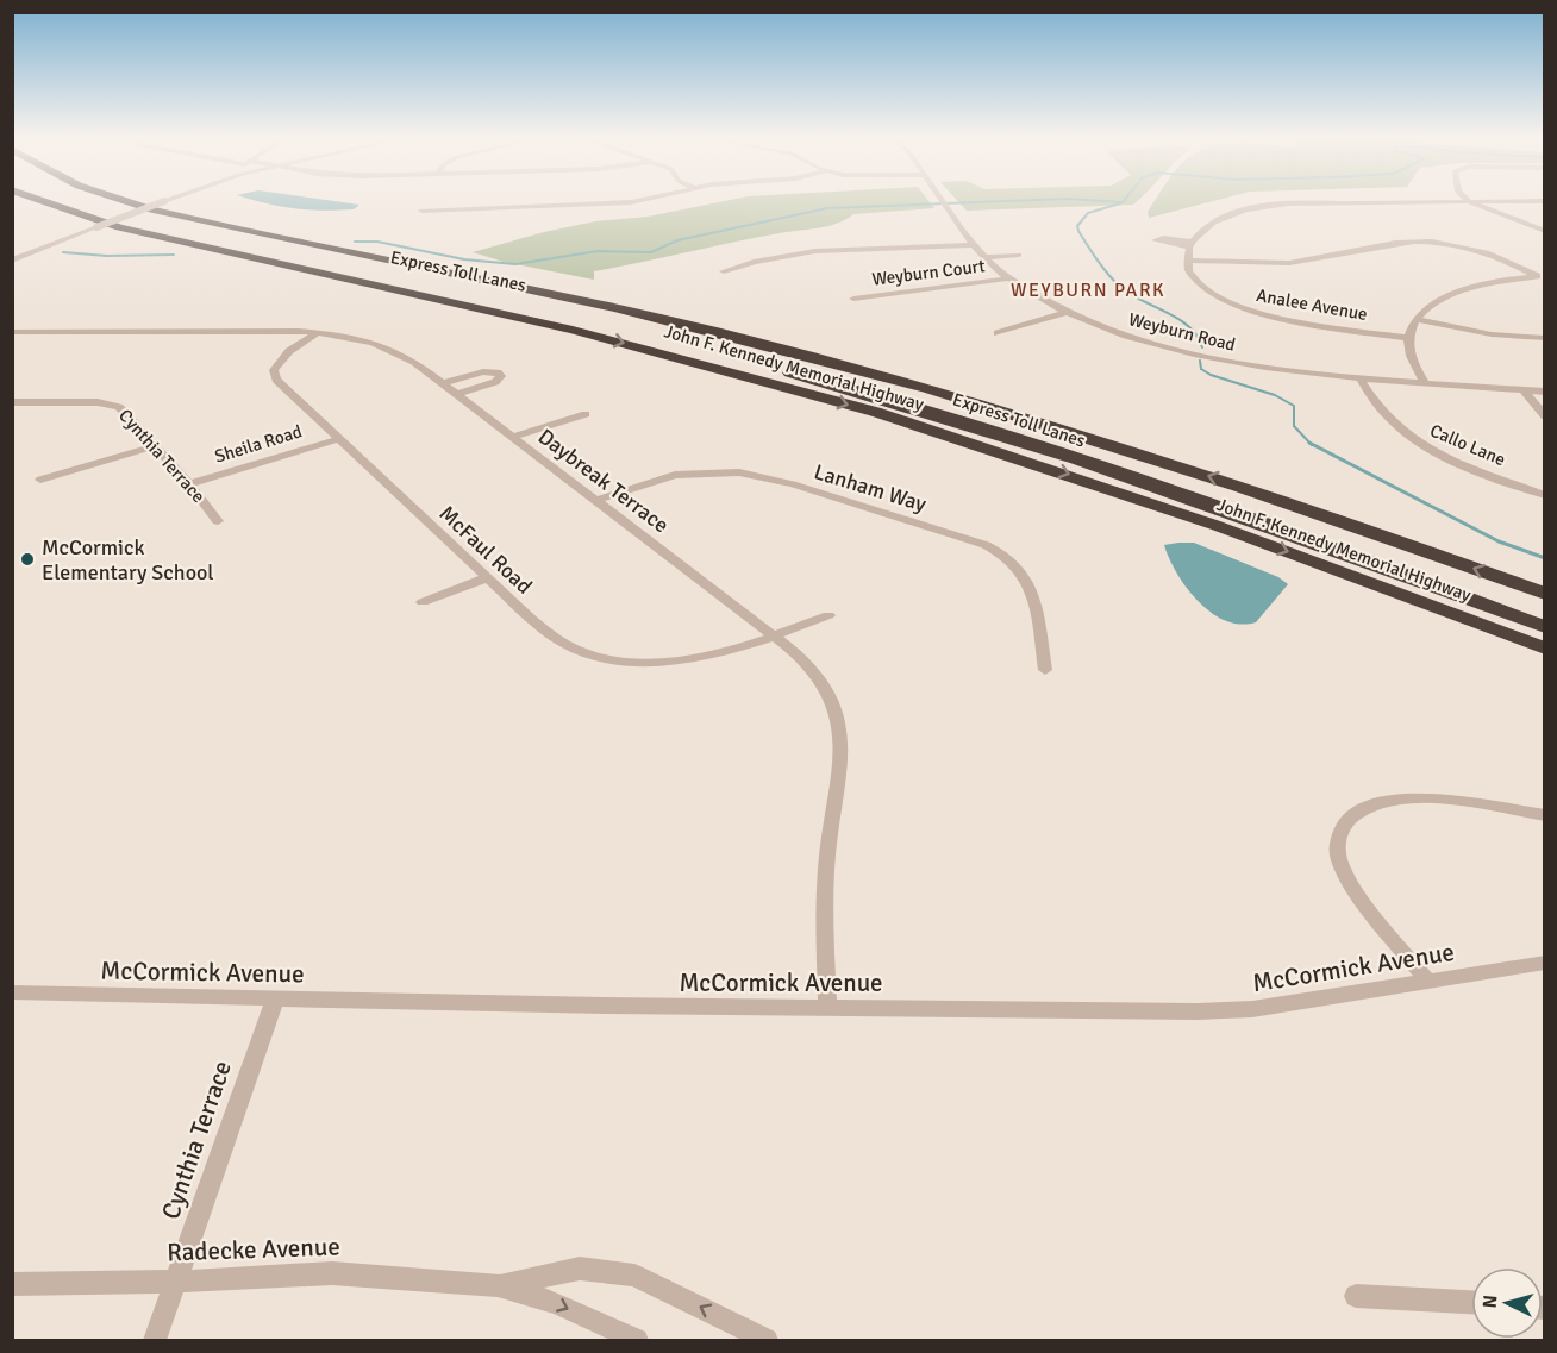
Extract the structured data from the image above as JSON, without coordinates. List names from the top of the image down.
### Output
{
  "streets": {
    "highway": ["Express Toll Lanes", "John F. Kennedy Memorial Highway"],
    "street": [
      "Weyburn Court",
      "Analee Avenue",
      "Weyburn Road",
      "Sheila Road",
      "Callo Lane",
      "Cynthia Terrace",
      "Daybreak Terrace",
      "Lanham Way",
      "McFaul Road",
      "McCormick Avenue",
      "Radecke Avenue"
    ]
  },
  "crossings": [
    ["Weyburn Court", "Weyburn Road"],
    ["Weyburn Road", "Callo Lane"],
    ["Sheila Road", "Cynthia Terrace"],
    ["Sheila Road", "McFaul Road"],
    ["Cynthia Terrace", "McCormick Avenue"],
    ["Cynthia Terrace", "Radecke Avenue"],
    ["Daybreak Terrace", "Lanham Way"],
    ["Daybreak Terrace", "McFaul Road"],
    ["Daybreak Terrace", "McCormick Avenue"]
  ],
  "districts": ["WEYBURN PARK"],
  "places": ["McCormick Elementary School"],
  "north": "left"
}
